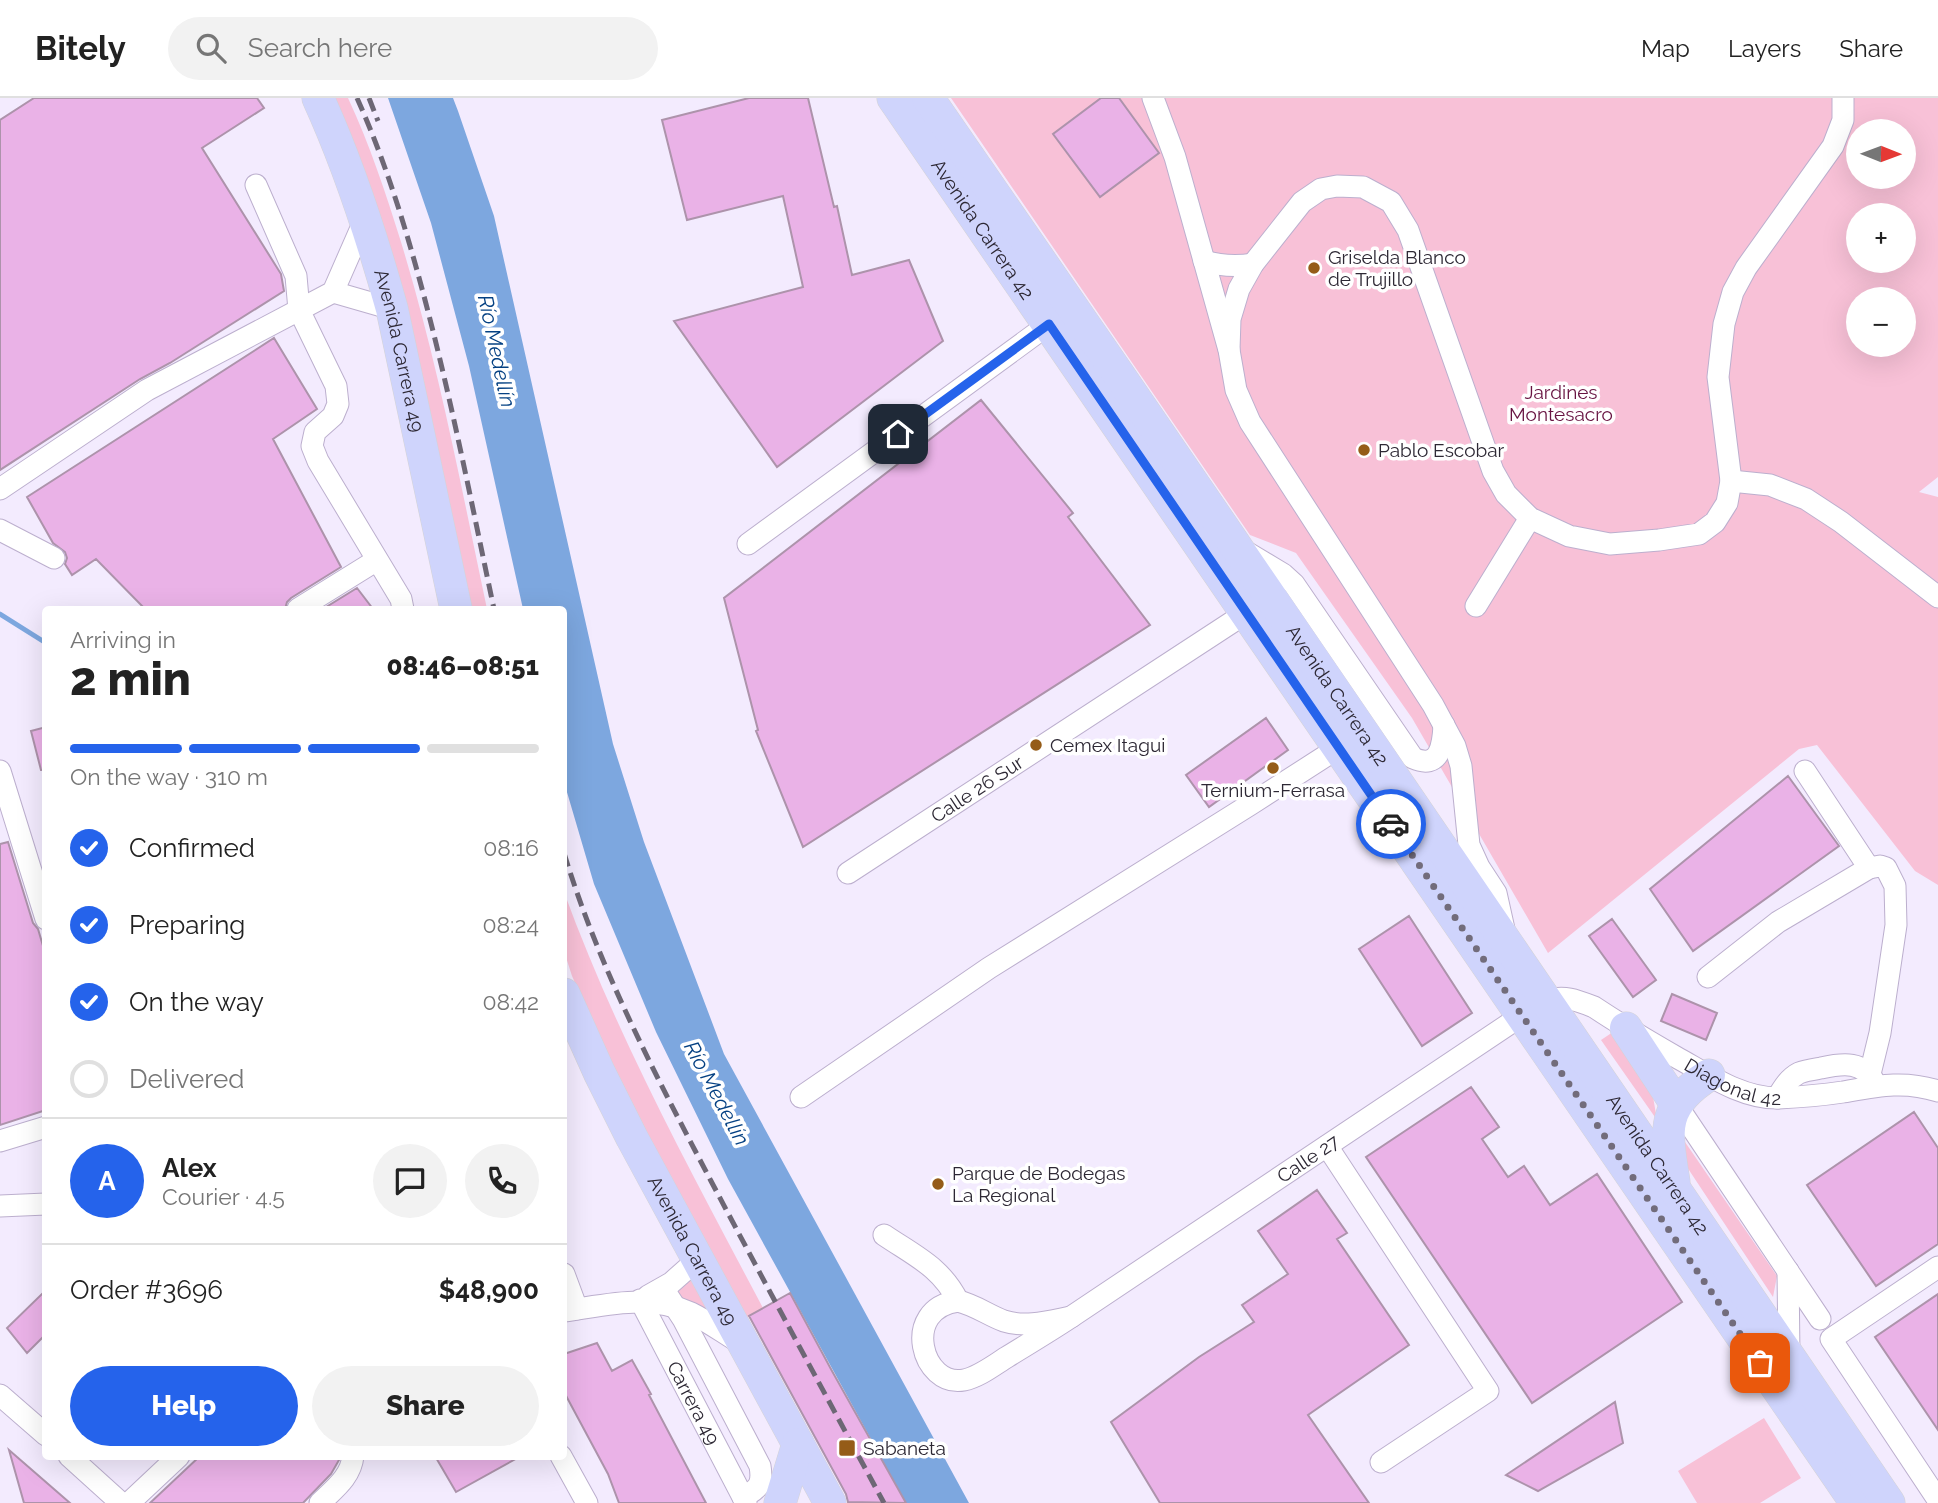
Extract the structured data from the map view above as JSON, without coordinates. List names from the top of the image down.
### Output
{
  "streets": {
    "highway": ["Avenida Carrera 42", "Avenida Carrera 49"],
    "street": [
      "Calle 26 Sur",
      "Diagonal 42",
      "Calle 27",
      "Carrera 49"
    ]
  },
  "crossings": [
    ["Avenida Carrera 42", "Calle 26 Sur"],
    ["Avenida Carrera 42", "Diagonal 42"],
    ["Avenida Carrera 42", "Calle 27"],
    ["Diagonal 42", "Calle 27"]
  ],
  "water": ["Río Medellín"],
  "parks": ["Jardines Montesacro"],
  "places": {
    "other": [
      "Griselda Blanco de Trujillo",
      "Pablo Escobar",
      "Cemex Itagui",
      "Ternium-Ferrasa",
      "Parque de Bodegas La Regional"
    ],
    "transit": ["Sabaneta"]
  },
  "north": "right",
  "page": {
    "header": "Bitely",
    "search": "Search here",
    "nav": ["Map", "Layers", "Share"],
    "map_buttons": ["+", "−"],
    "heading": ["2 min", "Arriving in", "08:46–08:51"],
    "panel": [
      "Alex",
      "Courier · 4.5",
      "Order #3696",
      "$48,900"
    ],
    "bar": "On the way · 310 m",
    "list": [
      ["Confirmed", "08:16"],
      ["Preparing", "08:24"],
      ["On the way", "08:42"],
      "Delivered"
    ],
    "round": "A",
    "buttons": ["Help", "Share"]
  }
}
